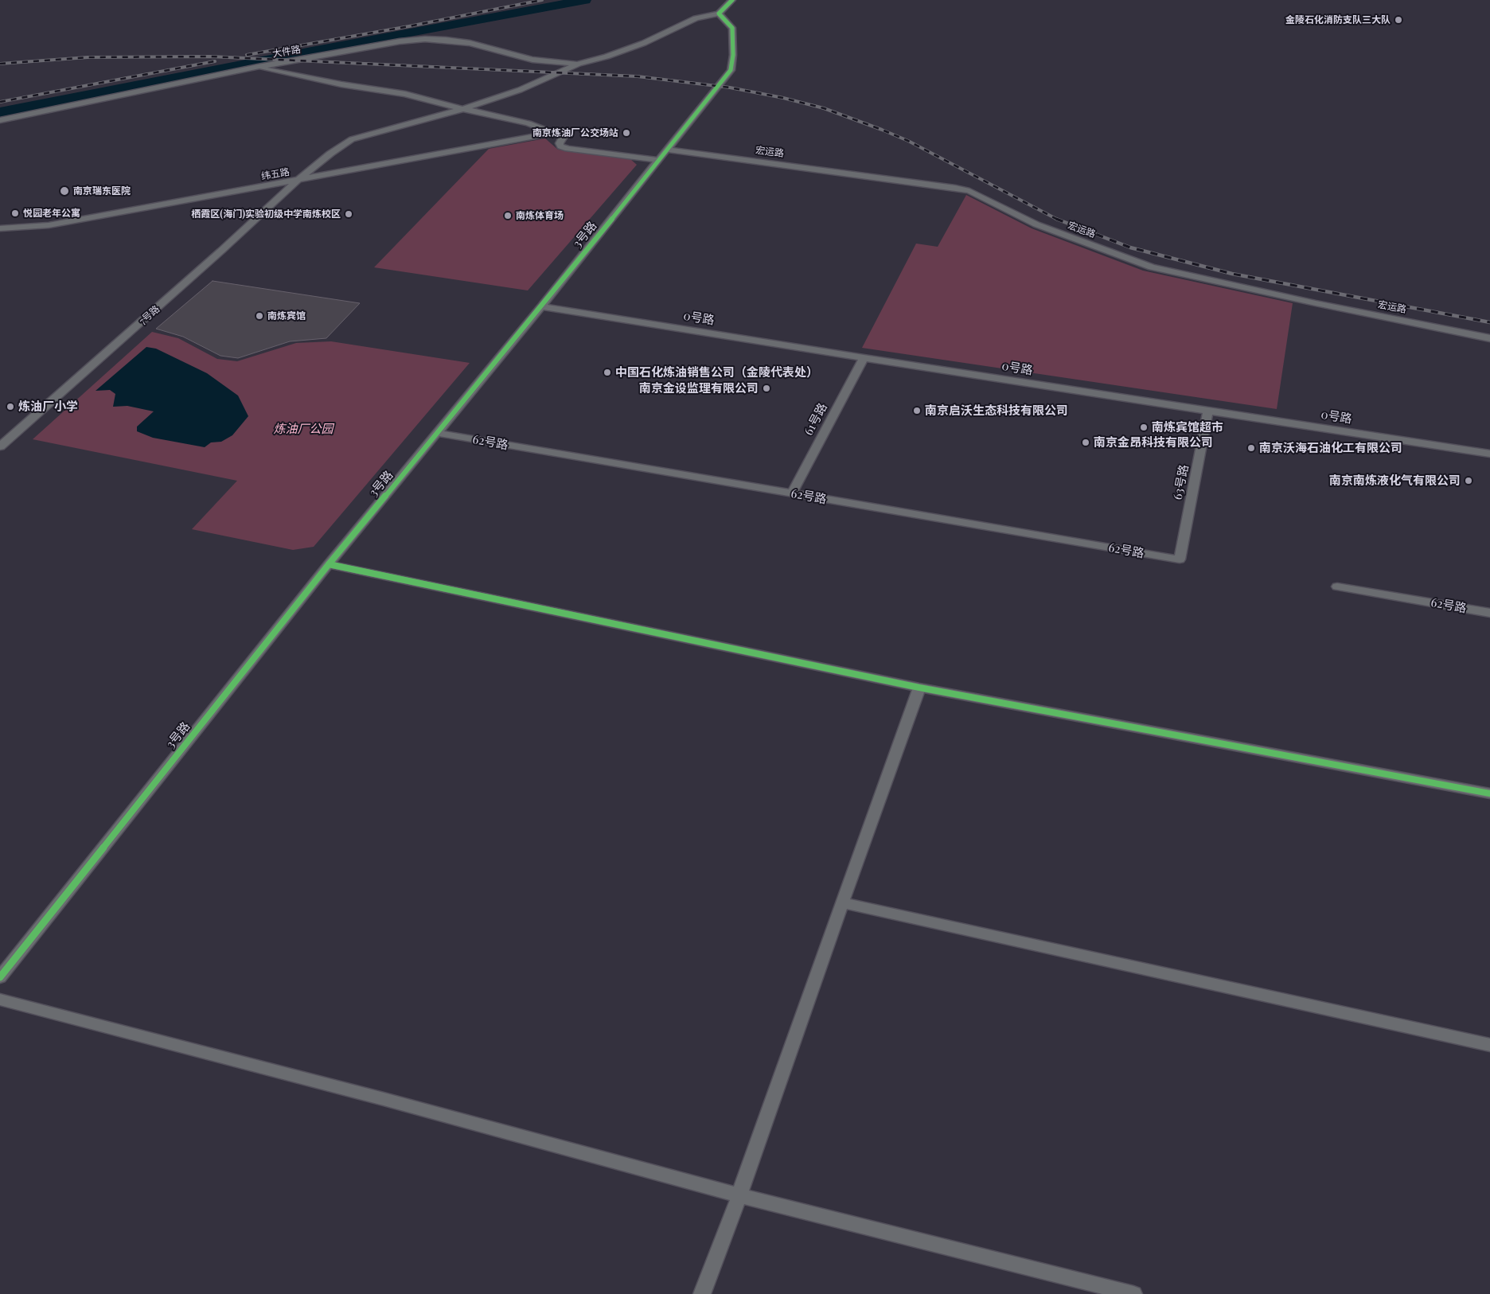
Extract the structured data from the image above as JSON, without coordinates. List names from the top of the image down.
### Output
{
  "streets": {
    "street": [
      "大件路",
      "宏运路",
      "纬五路",
      "3号路",
      "7号路",
      "0号路",
      "61号路",
      "62号路",
      "63号路"
    ]
  },
  "crossings": [
    ["大件路", "7号路"],
    ["宏运路", "3号路"],
    ["纬五路", "7号路"],
    ["3号路", "0号路"],
    ["3号路", "62号路"],
    ["0号路", "61号路"],
    ["0号路", "63号路"],
    ["61号路", "62号路"],
    ["62号路", "63号路"]
  ],
  "parks": ["炼油厂公园"],
  "places": [
    "金陵石化消防支队三大队",
    "南京炼油厂公交场站",
    "南京瑞东医院",
    "悦园老年公寓",
    "栖霞区(海门)实验初级中学南炼校区",
    "南炼体育场",
    "南炼宾馆",
    "中国石化炼油销售公司（金陵代表处）",
    "南京金设监理有限公司",
    "炼油厂小学",
    "南京启沃生态科技有限公司",
    "南炼宾馆超市",
    "南京金昂科技有限公司",
    "南京沃海石油化工有限公司",
    "南京南炼液化气有限公司"
  ]
}
